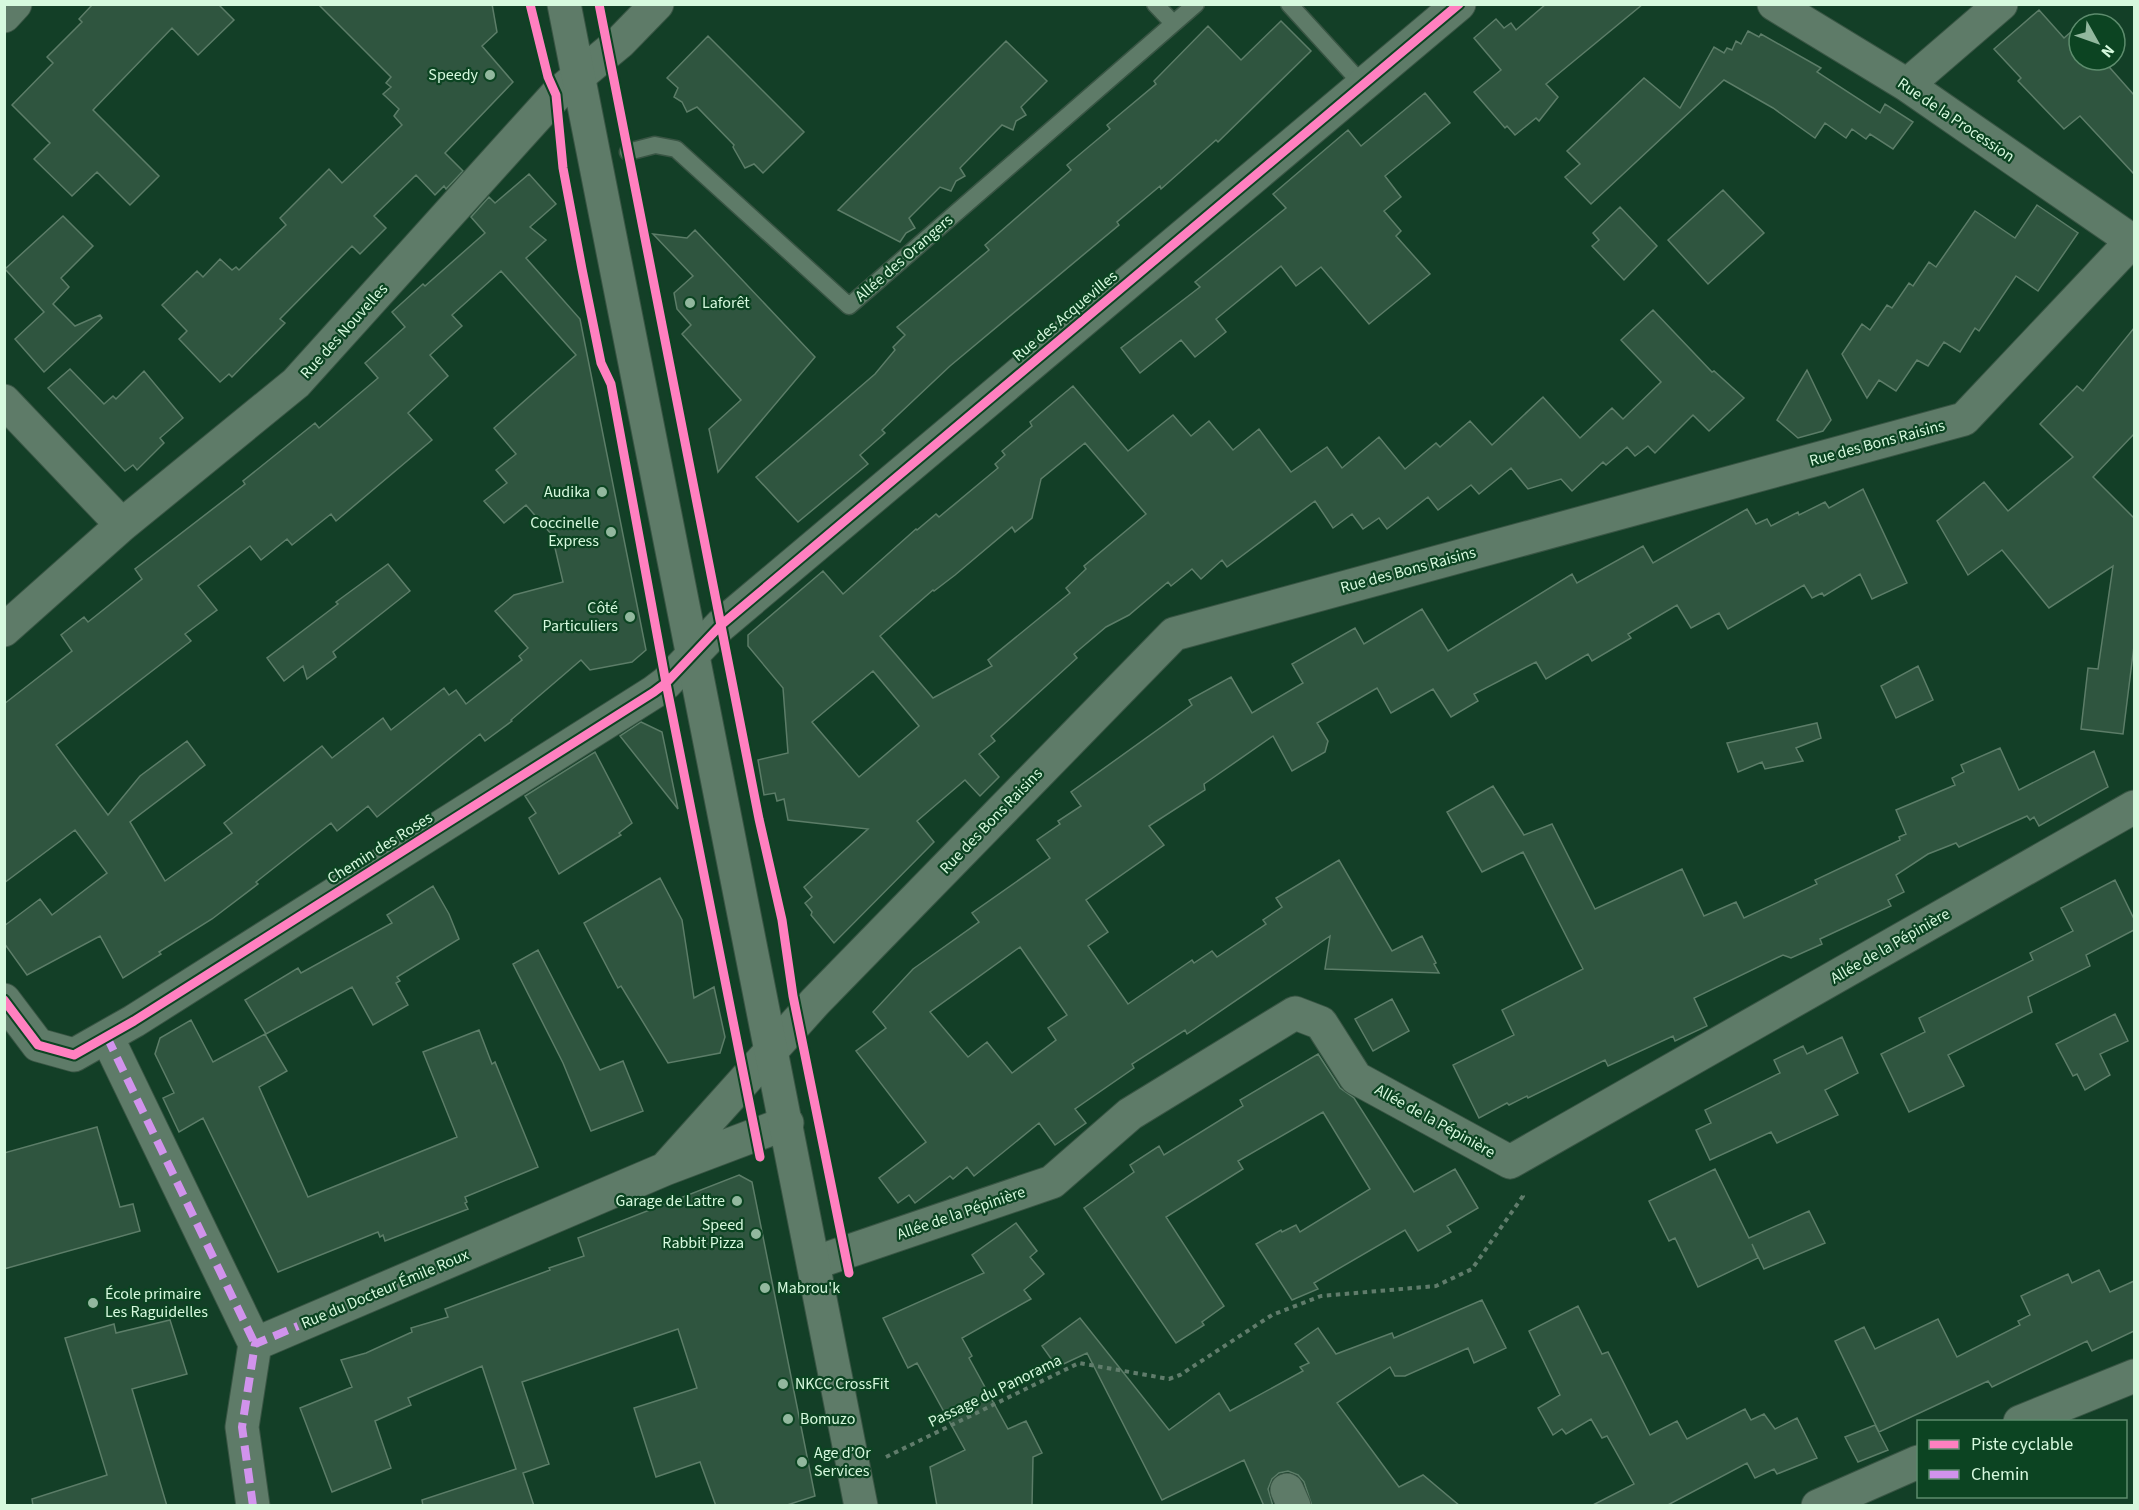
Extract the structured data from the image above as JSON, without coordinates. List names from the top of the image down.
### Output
{
  "streets": {
    "street": [
      "Rue de la Procession",
      "Rue des Acquevilles",
      "Rue des Nouvelles",
      "Rue des Bons Raisins",
      "Chemin des Roses",
      "Allée de la Pépinière",
      "Rue du Docteur Émile Roux"
    ],
    "lane": ["Allée des Orangers"],
    "path": ["Passage du Panorama"]
  },
  "crossings": [
    ["Rue de la Procession", "Rue des Bons Raisins"],
    ["Rue des Acquevilles", "Chemin des Roses"],
    ["Rue des Bons Raisins", "Rue du Docteur Émile Roux"],
    ["Allée de la Pépinière", "Passage du Panorama"]
  ],
  "places": [
    "Speedy",
    "Laforêt",
    "Audika",
    "Coccinelle Express",
    "Côté Particuliers",
    "Garage de Lattre",
    "Speed Rabbit Pizza",
    "Mabrou'k",
    "École primaire Les Raguidelles",
    "NKCC CrossFit",
    "Bomuzo",
    "Age d’Or Services"
  ],
  "legend": ["Piste cyclable", "Chemin"],
  "north": "bottom right"
}
